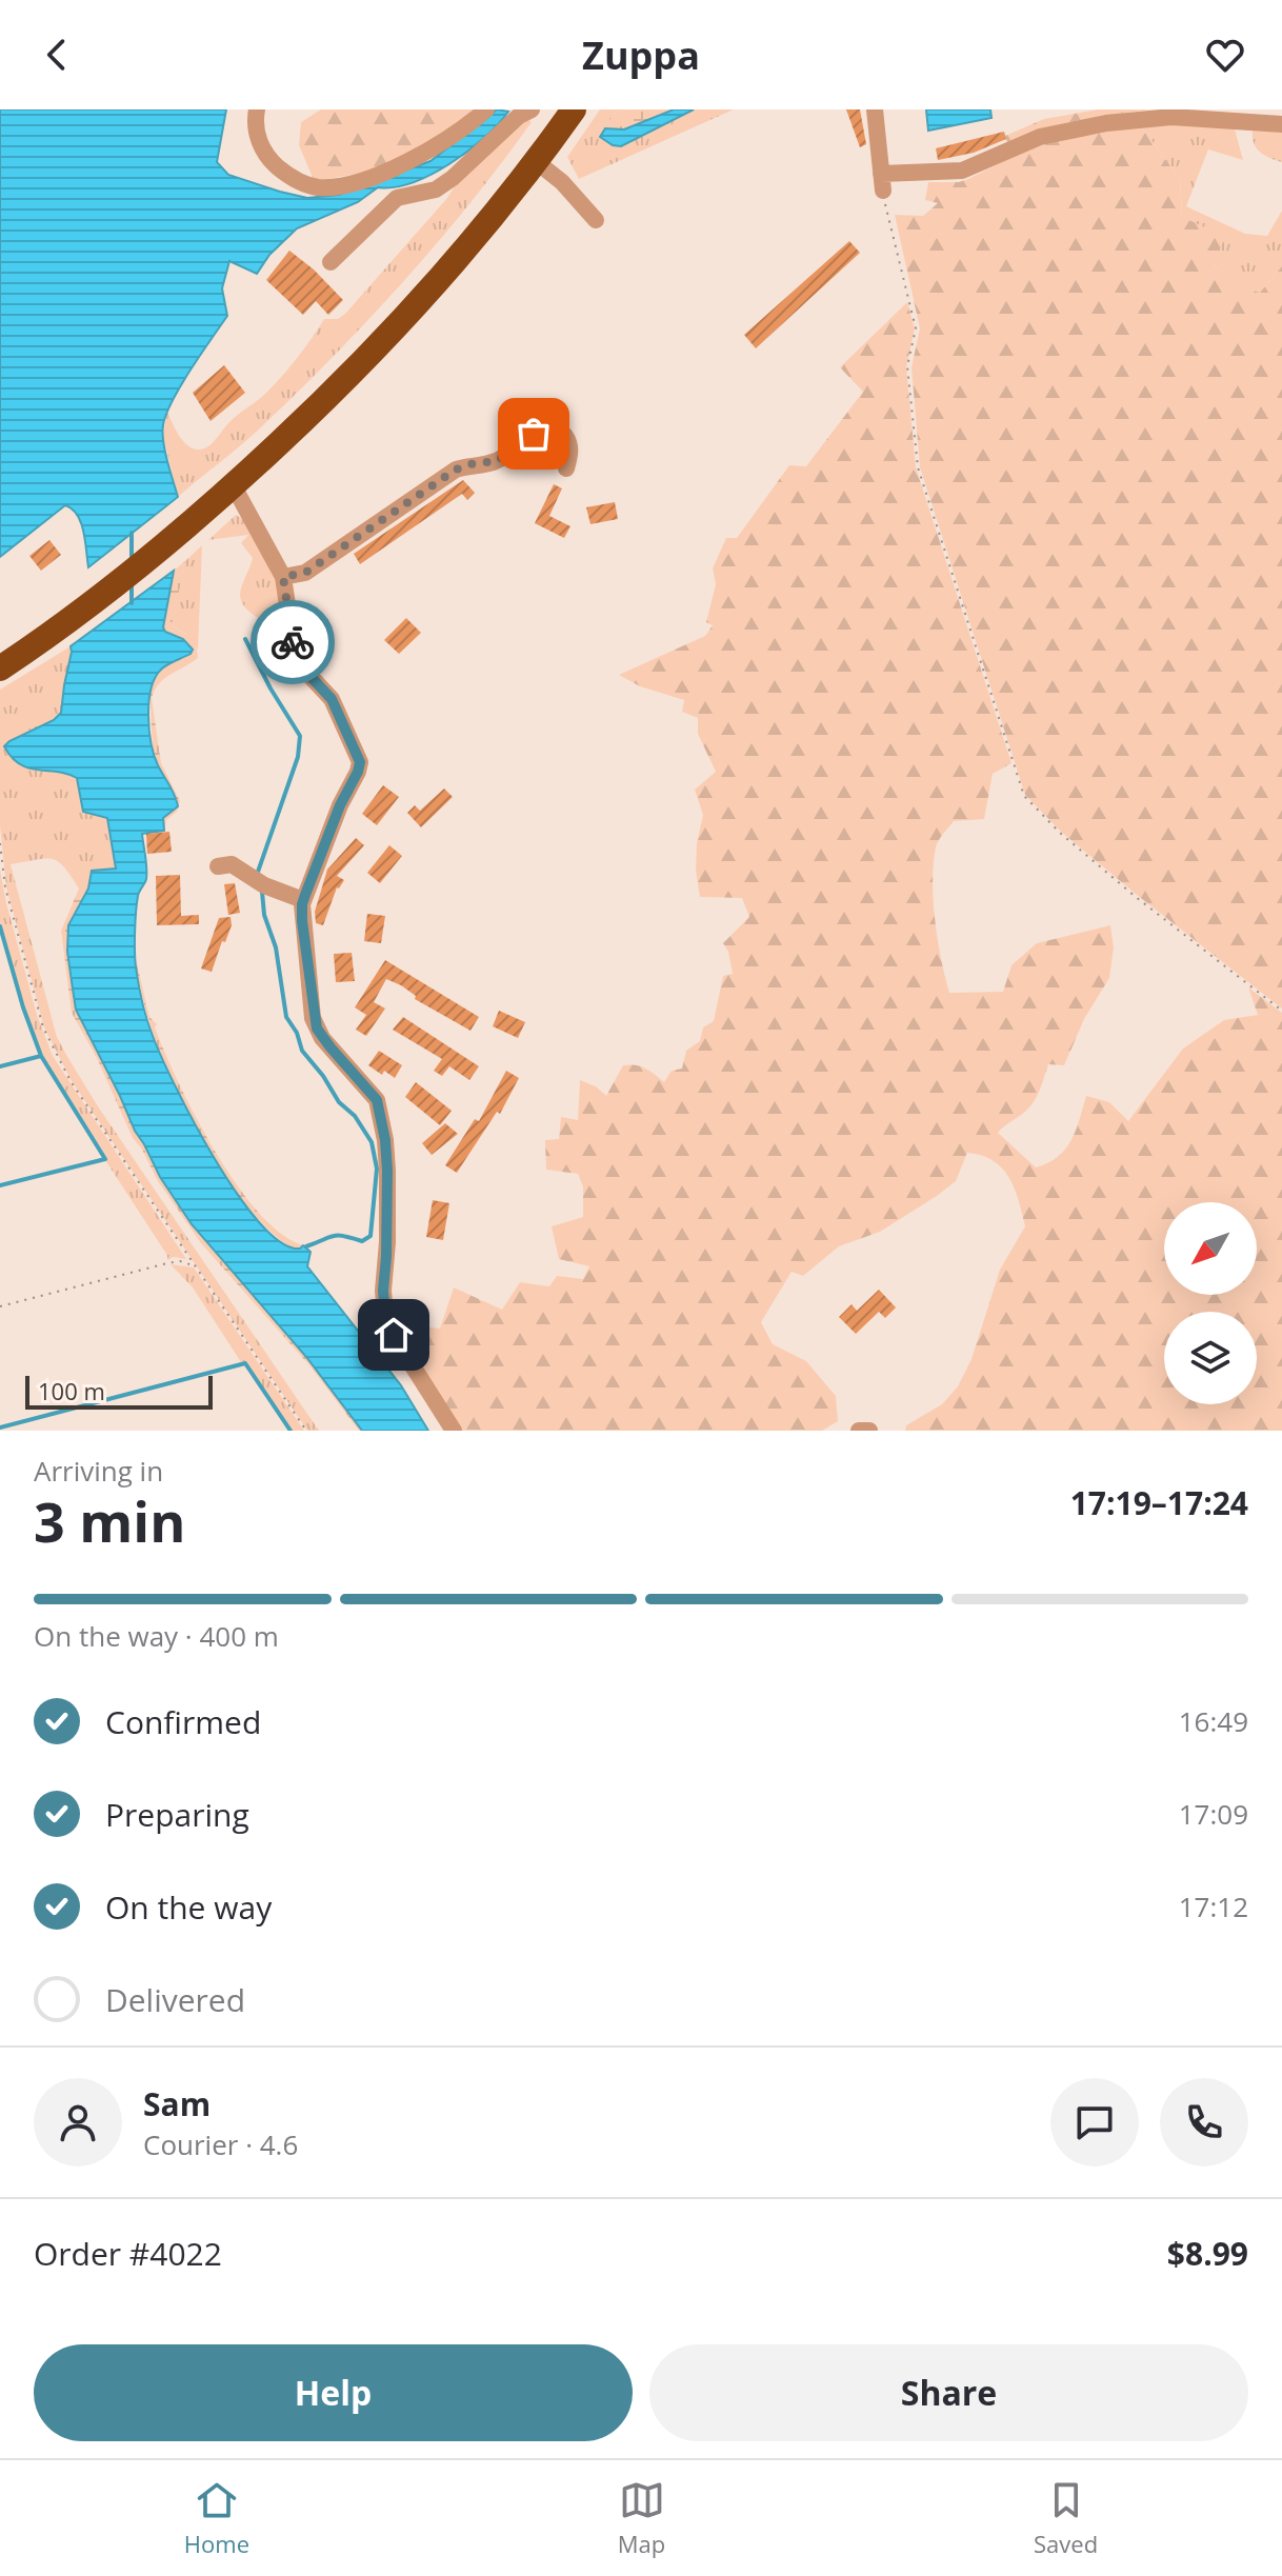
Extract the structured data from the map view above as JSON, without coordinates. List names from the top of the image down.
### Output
{
  "scale_bar": "100 m",
  "north": "bottom left",
  "page": {
    "header": "Zuppa",
    "scale": "100 m",
    "heading": ["3 min", "Arriving in", "17:19–17:24"],
    "panel": [
      "Sam",
      "Courier · 4.6",
      "Order #4022",
      "$8.99"
    ],
    "bar": "On the way · 400 m",
    "list": [
      ["Confirmed", "16:49"],
      ["Preparing", "17:09"],
      ["On the way", "17:12"],
      "Delivered"
    ],
    "buttons": ["Help", "Share"],
    "tabs": ["Home", "Map", "Saved"]
  }
}
